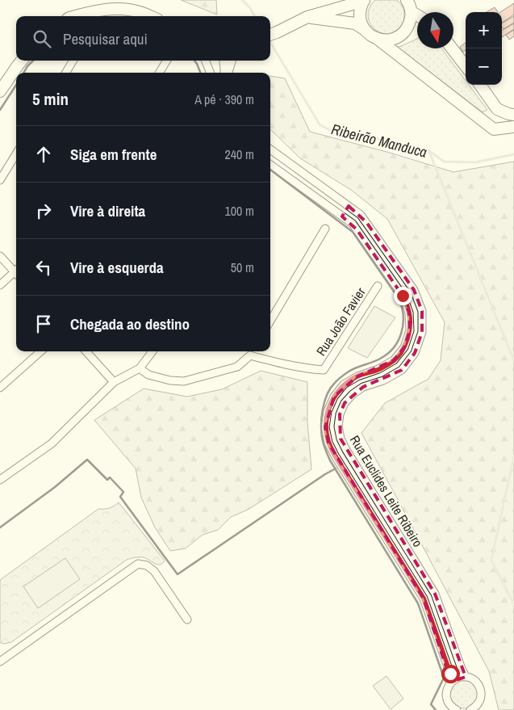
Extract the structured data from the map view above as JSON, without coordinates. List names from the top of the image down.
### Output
{
  "streets": {
    "street": ["Rua João Favier", "Rua Euclides Leite Ribeiro"]
  },
  "water": ["Ribeirão Manduca"],
  "north": "bottom",
  "page": {
    "map_buttons": ["+", "−"],
    "search": "Pesquisar aqui",
    "heading": ["5 min", "A pé · 390 m"],
    "list": [
      ["Siga em frente", "240 m"],
      ["Vire à direita", "100 m"],
      ["Vire à esquerda", "50 m"],
      "Chegada ao destino"
    ]
  }
}
